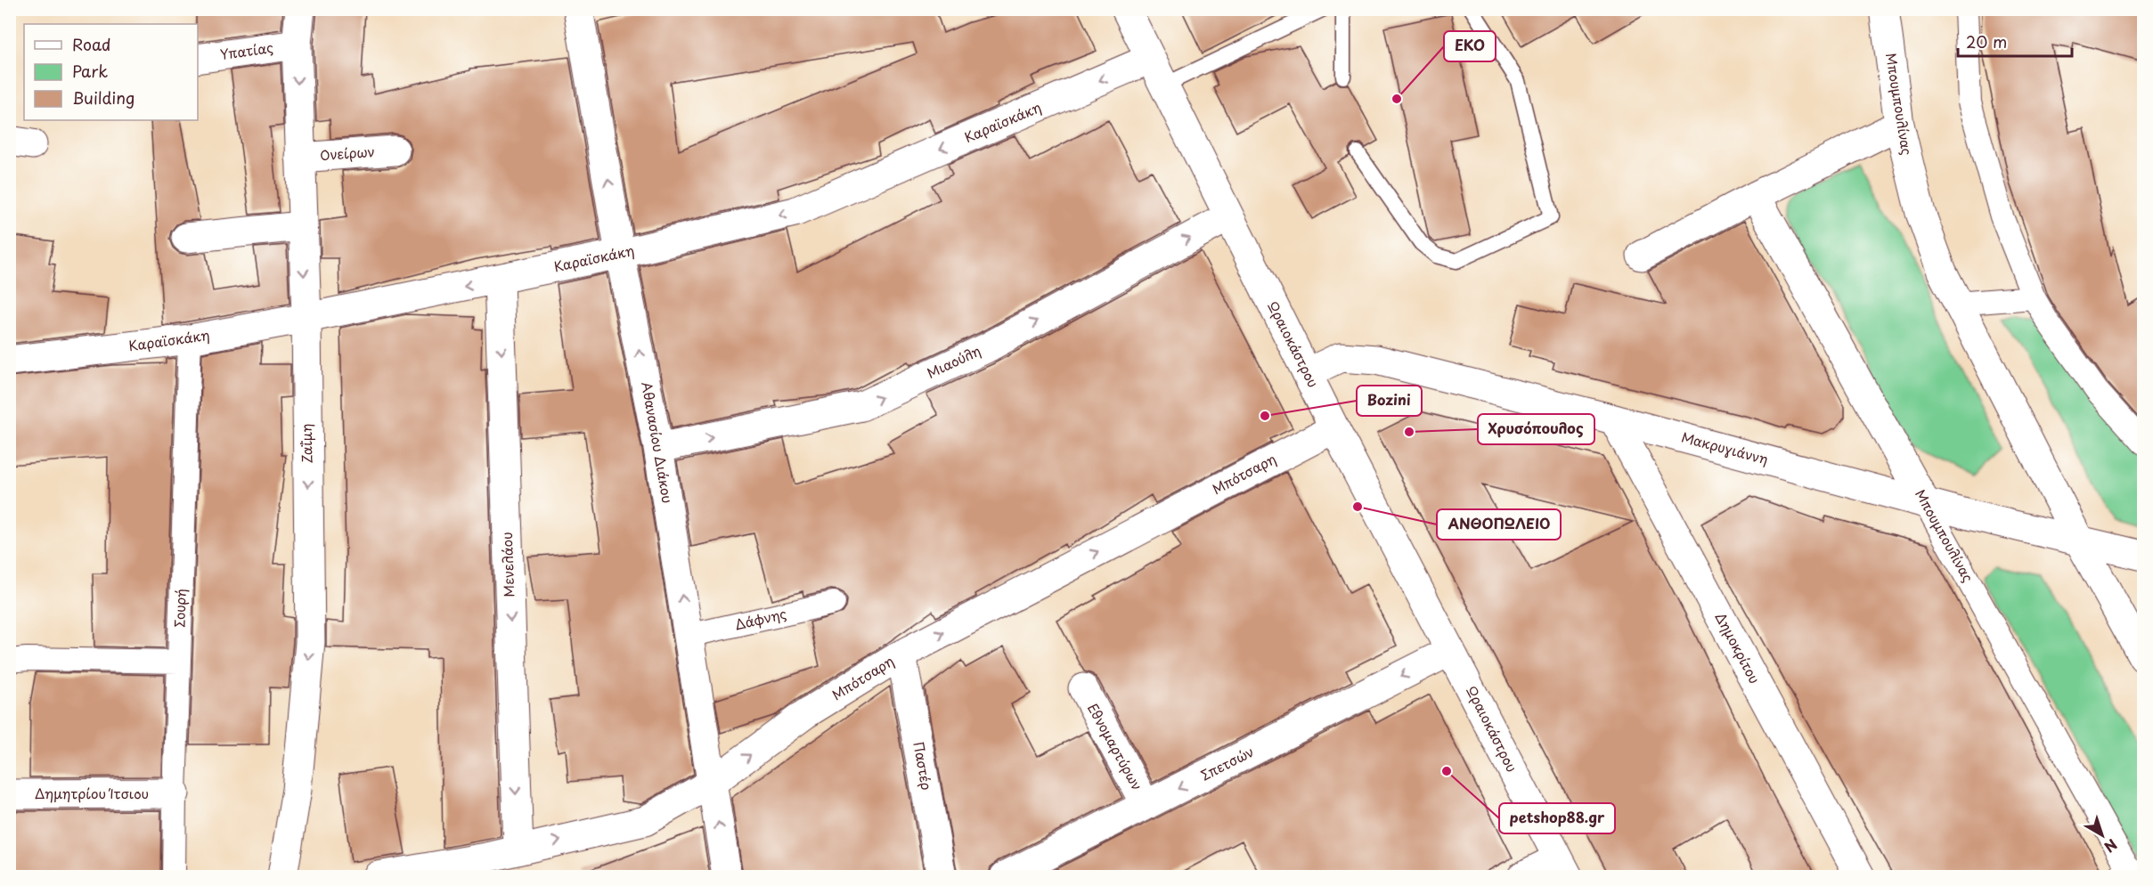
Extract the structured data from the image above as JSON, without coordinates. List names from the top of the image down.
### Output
{
  "streets": {
    "street": [
      "Υπατίας",
      "Μπουμπουλίνας",
      "Καραϊσκάκη",
      "Ονείρων",
      "Ωραιοκάστρου",
      "Μιαούλη",
      "Αθανασίου Διάκου",
      "Ζαΐμη",
      "Μακρυγιάννη",
      "Μπότσαρη",
      "Μενελάου",
      "Σουρή",
      "Δάφνης",
      "Δημοκρίτου",
      "Εθνομαρτύρων",
      "Σπετσών",
      "Παστέρ",
      "Δημητρίου Ίτσιου"
    ]
  },
  "crossings": [
    ["Υπατίας", "Ζαΐμη"],
    ["Μπουμπουλίνας", "Μακρυγιάννη"],
    ["Καραϊσκάκη", "Ωραιοκάστρου"],
    ["Καραϊσκάκη", "Αθανασίου Διάκου"],
    ["Καραϊσκάκη", "Ζαΐμη"],
    ["Καραϊσκάκη", "Μενελάου"],
    ["Καραϊσκάκη", "Σουρή"],
    ["Ονείρων", "Ζαΐμη"],
    ["Ωραιοκάστρου", "Μιαούλη"],
    ["Ωραιοκάστρου", "Μακρυγιάννη"],
    ["Ωραιοκάστρου", "Μπότσαρη"],
    ["Ωραιοκάστρου", "Σπετσών"],
    ["Μιαούλη", "Αθανασίου Διάκου"],
    ["Αθανασίου Διάκου", "Μπότσαρη"],
    ["Αθανασίου Διάκου", "Δάφνης"],
    ["Μακρυγιάννη", "Δημοκρίτου"],
    ["Μπότσαρη", "Μενελάου"],
    ["Μπότσαρη", "Παστέρ"],
    ["Σουρή", "Δημητρίου Ίτσιου"],
    ["Εθνομαρτύρων", "Σπετσών"]
  ],
  "one_way": [
    "Καραϊσκάκη",
    "Μιαούλη",
    "Αθανασίου Διάκου",
    "Ζαΐμη",
    "Μπότσαρη",
    "Μενελάου",
    "Σπετσών"
  ],
  "places": [
    "EKO",
    "Bozini",
    "Χρυσόπουλος",
    "ΑΝΘΟΠΩΛΕΙΟ",
    "petshop88.gr"
  ],
  "legend": ["Road", "Park", "Building"],
  "scale_bar": "20 m",
  "north": "bottom right"
}
